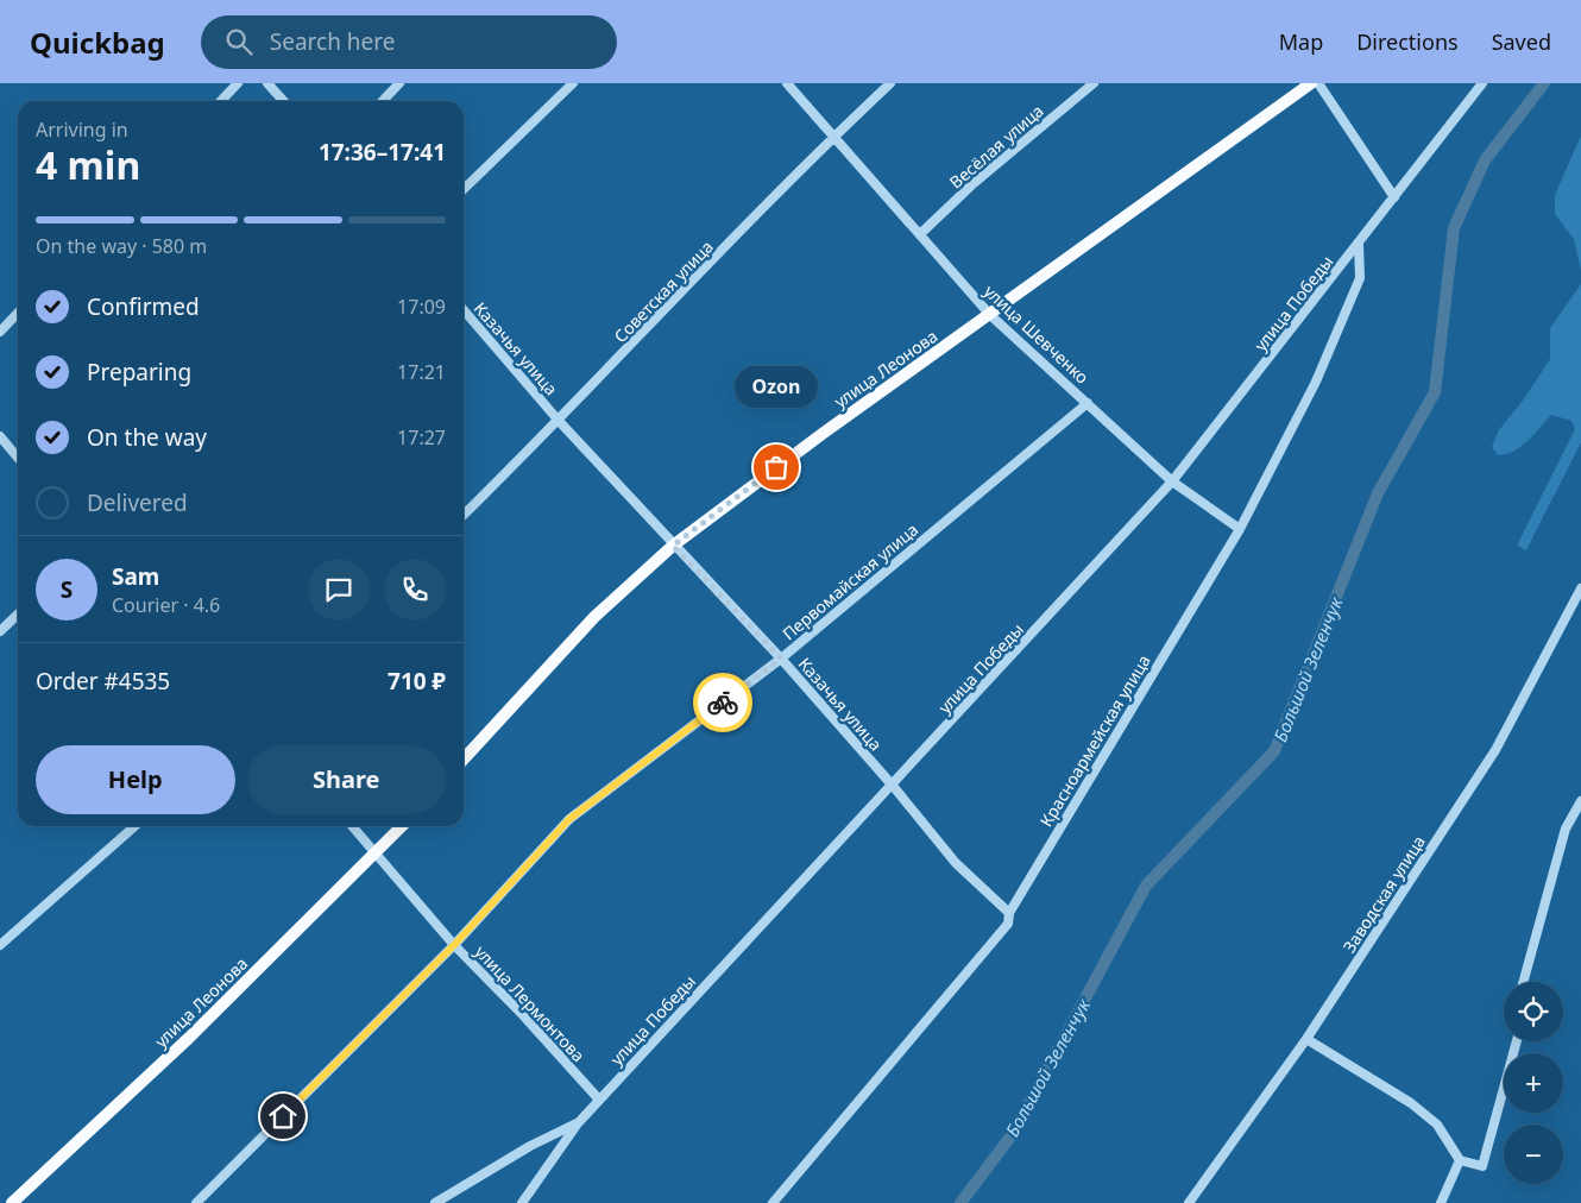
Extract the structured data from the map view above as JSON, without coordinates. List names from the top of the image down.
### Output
{
  "streets": {
    "main road": ["улица Леонова"],
    "street": [
      "Весёлая улица",
      "Советская улица",
      "улица Победы",
      "улица Шевченко",
      "Казачья улица",
      "Первомайская улица",
      "Красноармейская улица",
      "Заводская улица",
      "улица Лермонтова"
    ]
  },
  "crossings": [
    ["Весёлая улица", "улица Шевченко"],
    ["Советская улица", "улица Шевченко"],
    ["Советская улица", "Казачья улица"],
    ["улица Победы", "улица Шевченко"],
    ["улица Победы", "Казачья улица"],
    ["улица Победы", "Красноармейская улица"],
    ["улица Победы", "улица Лермонтова"],
    ["улица Шевченко", "улица Леонова"],
    ["улица Шевченко", "Первомайская улица"],
    ["улица Шевченко", "Красноармейская улица"],
    ["Казачья улица", "улица Леонова"],
    ["Казачья улица", "Первомайская улица"],
    ["Казачья улица", "Красноармейская улица"],
    ["улица Леонова", "улица Лермонтова"],
    ["Первомайская улица", "улица Лермонтова"]
  ],
  "water": ["Большой Зеленчук"],
  "places": ["Ozon"],
  "page": {
    "header": "Quickbag",
    "search": "Search here",
    "nav": ["Map", "Directions", "Saved"],
    "heading": ["4 min", "Arriving in", "17:36–17:41"],
    "panel": [
      "Sam",
      "Courier · 4.6",
      "Order #4535",
      "710 ₽"
    ],
    "bar": "On the way · 580 m",
    "list": [
      ["Confirmed", "17:09"],
      ["Preparing", "17:21"],
      ["On the way", "17:27"],
      "Delivered"
    ],
    "bubble": "Ozon",
    "round": "S",
    "buttons": ["Help", "Share"],
    "map_buttons": ["+", "−"]
  }
}
